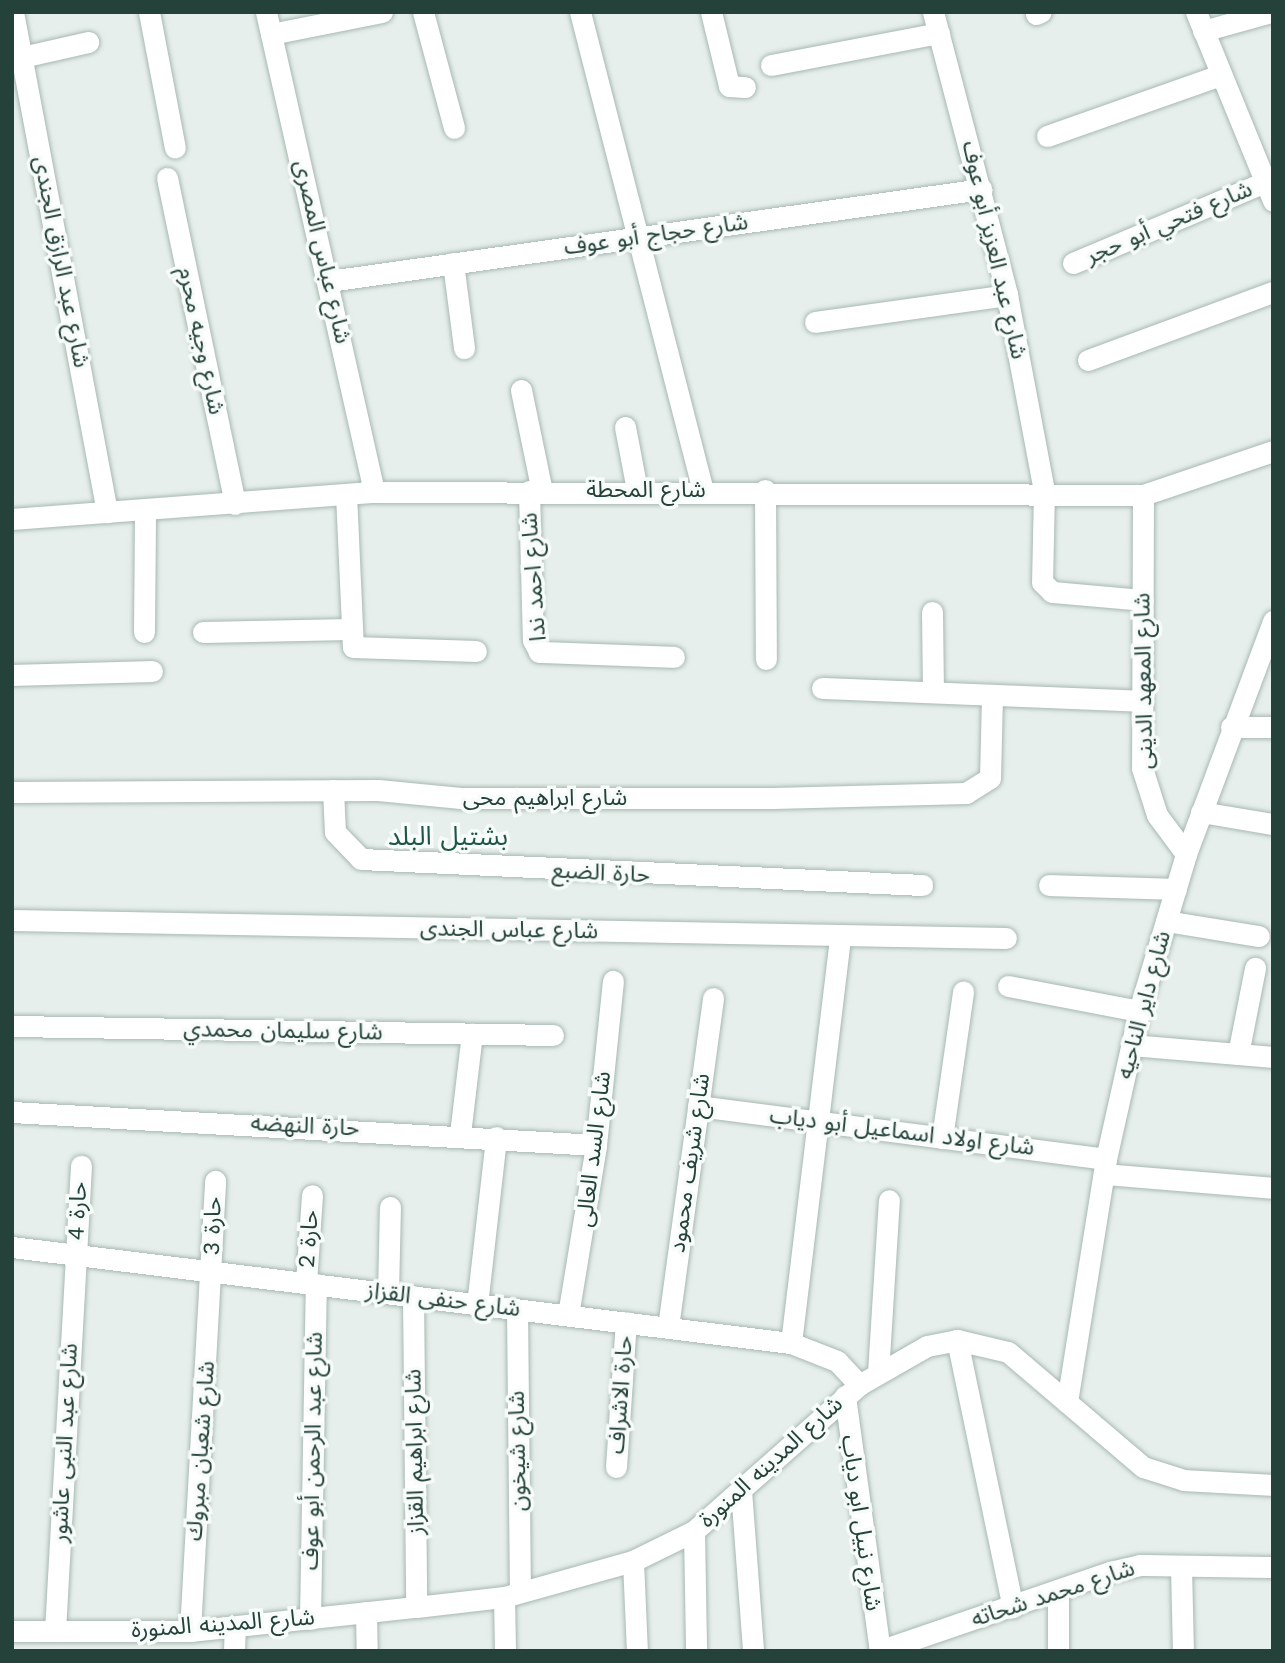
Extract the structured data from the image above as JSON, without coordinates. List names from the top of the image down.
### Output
{
  "streets": {
    "street": [
      "شارع فتحي أبو حجر",
      "شارع حجاج أبو عوف",
      "شارع عبد العزيز أبو عوف",
      "شارع عباس المصرى",
      "شارع عبد الرازق الجندى",
      "شارع وجيه محرم",
      "شارع المحطة",
      "شارع احمد ندا",
      "شارع المعهد الدينى",
      "شارع ابراهيم محى",
      "حارة الضبع",
      "شارع عباس الجندى",
      "شارع داير الناحيه",
      "شارع سليمان محمدي",
      "حارة النهضه",
      "شارع اولاد اسماعيل أبو دياب",
      "شارع السد العالى",
      "شارع شريف محمود",
      "حارة 4",
      "حارة 3",
      "حارة 2",
      "شارع حنفى القزاز",
      "حارة الاشراف",
      "شارع عبد النبى عاشور",
      "شارع شعبان مبروك",
      "شارع عبد الرحمن أبو عوف",
      "شارع شيخون",
      "شارع ابراهيم القزاز",
      "شارع المدينه المنورة",
      "شارع نبيل ابو دياب",
      "شارع محمد شحاته"
    ]
  },
  "crossings": [
    ["شارع حجاج أبو عوف", "شارع عبد العزيز أبو عوف"],
    ["شارع حجاج أبو عوف", "شارع عباس المصرى"],
    ["شارع عبد العزيز أبو عوف", "شارع المحطة"],
    ["شارع عبد العزيز أبو عوف", "شارع المعهد الدينى"],
    ["شارع عباس المصرى", "شارع المحطة"],
    ["شارع عبد الرازق الجندى", "شارع المحطة"],
    ["شارع وجيه محرم", "شارع المحطة"],
    ["شارع المحطة", "شارع احمد ندا"],
    ["شارع المحطة", "شارع المعهد الدينى"],
    ["شارع المعهد الدينى", "شارع داير الناحيه"],
    ["شارع ابراهيم محى", "حارة الضبع"],
    ["شارع داير الناحيه", "شارع اولاد اسماعيل أبو دياب"],
    ["شارع داير الناحيه", "شارع المدينه المنورة"],
    ["حارة النهضه", "شارع السد العالى"],
    ["شارع اولاد اسماعيل أبو دياب", "شارع شريف محمود"],
    ["شارع السد العالى", "شارع حنفى القزاز"],
    ["شارع شريف محمود", "شارع حنفى القزاز"],
    ["حارة 4", "شارع حنفى القزاز"],
    ["حارة 4", "شارع عبد النبى عاشور"],
    ["حارة 3", "شارع حنفى القزاز"],
    ["حارة 3", "شارع شعبان مبروك"],
    ["حارة 2", "شارع حنفى القزاز"],
    ["حارة 2", "شارع عبد الرحمن أبو عوف"],
    ["شارع حنفى القزاز", "حارة الاشراف"],
    ["شارع حنفى القزاز", "شارع عبد النبى عاشور"],
    ["شارع حنفى القزاز", "شارع شعبان مبروك"],
    ["شارع حنفى القزاز", "شارع عبد الرحمن أبو عوف"],
    ["شارع حنفى القزاز", "شارع شيخون"],
    ["شارع حنفى القزاز", "شارع ابراهيم القزاز"],
    ["شارع حنفى القزاز", "شارع المدينه المنورة"],
    ["شارع حنفى القزاز", "شارع نبيل ابو دياب"],
    ["شارع عبد النبى عاشور", "شارع المدينه المنورة"],
    ["شارع شعبان مبروك", "شارع المدينه المنورة"],
    ["شارع عبد الرحمن أبو عوف", "شارع المدينه المنورة"],
    ["شارع شيخون", "شارع المدينه المنورة"],
    ["شارع ابراهيم القزاز", "شارع المدينه المنورة"],
    ["شارع المدينه المنورة", "شارع نبيل ابو دياب"],
    ["شارع نبيل ابو دياب", "شارع محمد شحاته"]
  ],
  "districts": ["بشتيل البلد"]
}
